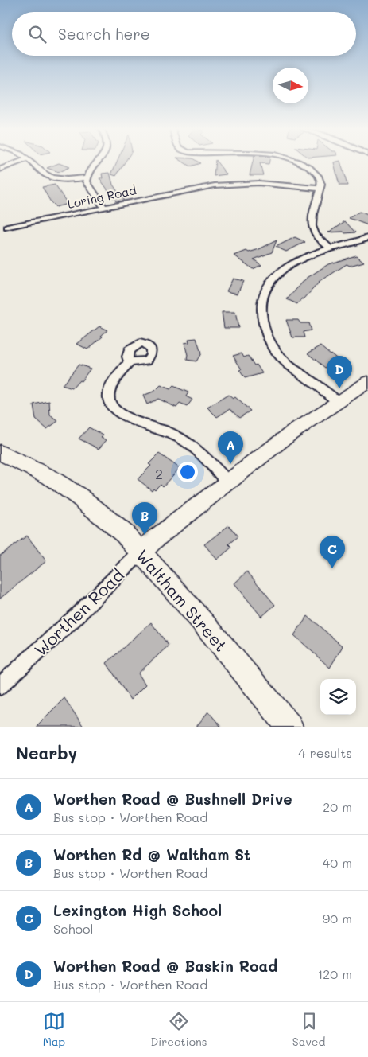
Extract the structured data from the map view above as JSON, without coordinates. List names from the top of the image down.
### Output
{
  "streets": {
    "main road": ["Waltham Street", "Worthen Road"],
    "street": ["Loring Road"]
  },
  "crossings": [
    ["Waltham Street", "Worthen Road"]
  ],
  "house_numbers": ["2"],
  "north": "right",
  "page": {
    "search": "Search here",
    "pins": [
      "D",
      "A",
      "B",
      "C"
    ],
    "heading": ["Nearby", "4 results"],
    "list": [
      {
        "mark": "A",
        "name": "Worthen Road @ Bushnell Drive",
        "note": "Bus stop · Worthen Road",
        "value": "20 m"
      },
      {
        "mark": "B",
        "name": "Worthen Rd @ Waltham St",
        "note": "Bus stop · Worthen Road",
        "value": "40 m"
      },
      {
        "mark": "C",
        "name": "Lexington High School",
        "note": "School",
        "value": "90 m"
      },
      {
        "mark": "D",
        "name": "Worthen Road @ Baskin Road",
        "note": "Bus stop · Worthen Road",
        "value": "120 m"
      }
    ],
    "nav": ["Map", "Directions", "Saved"]
  }
}
